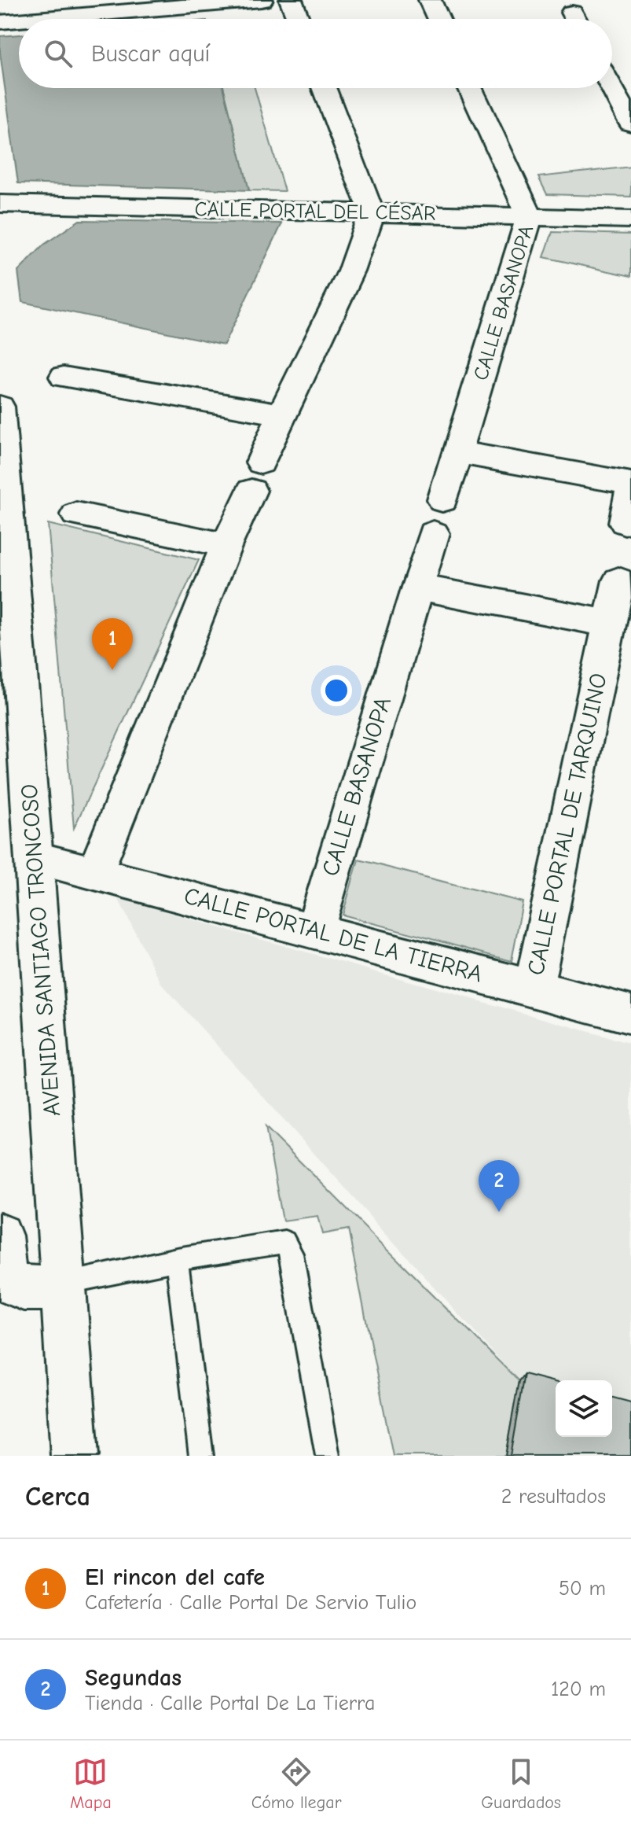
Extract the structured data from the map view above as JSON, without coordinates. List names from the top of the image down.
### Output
{
  "streets": {
    "street": [
      "CALLE PORTAL DEL CÉSAR",
      "CALLE BASANOPA",
      "CALLE PORTAL DE TARQUINO",
      "CALLE PORTAL DE LA TIERRA",
      "AVENIDA SANTIAGO TRONCOSO"
    ]
  },
  "crossings": [
    ["CALLE PORTAL DEL CÉSAR", "CALLE BASANOPA"],
    ["CALLE BASANOPA", "CALLE PORTAL DE LA TIERRA"],
    ["CALLE PORTAL DE TARQUINO", "CALLE PORTAL DE LA TIERRA"],
    ["CALLE PORTAL DE LA TIERRA", "AVENIDA SANTIAGO TRONCOSO"]
  ],
  "page": {
    "search": "Buscar aquí",
    "pins": ["1", "2"],
    "heading": ["Cerca", "2 resultados"],
    "list": [
      {
        "mark": "1",
        "name": "El rincon del cafe",
        "note": "Cafetería · Calle Portal De Servio Tulio",
        "value": "50 m"
      },
      {
        "mark": "2",
        "name": "Segundas",
        "note": "Tienda · Calle Portal De La Tierra",
        "value": "120 m"
      }
    ],
    "nav": ["Mapa", "Cómo llegar", "Guardados"]
  }
}
